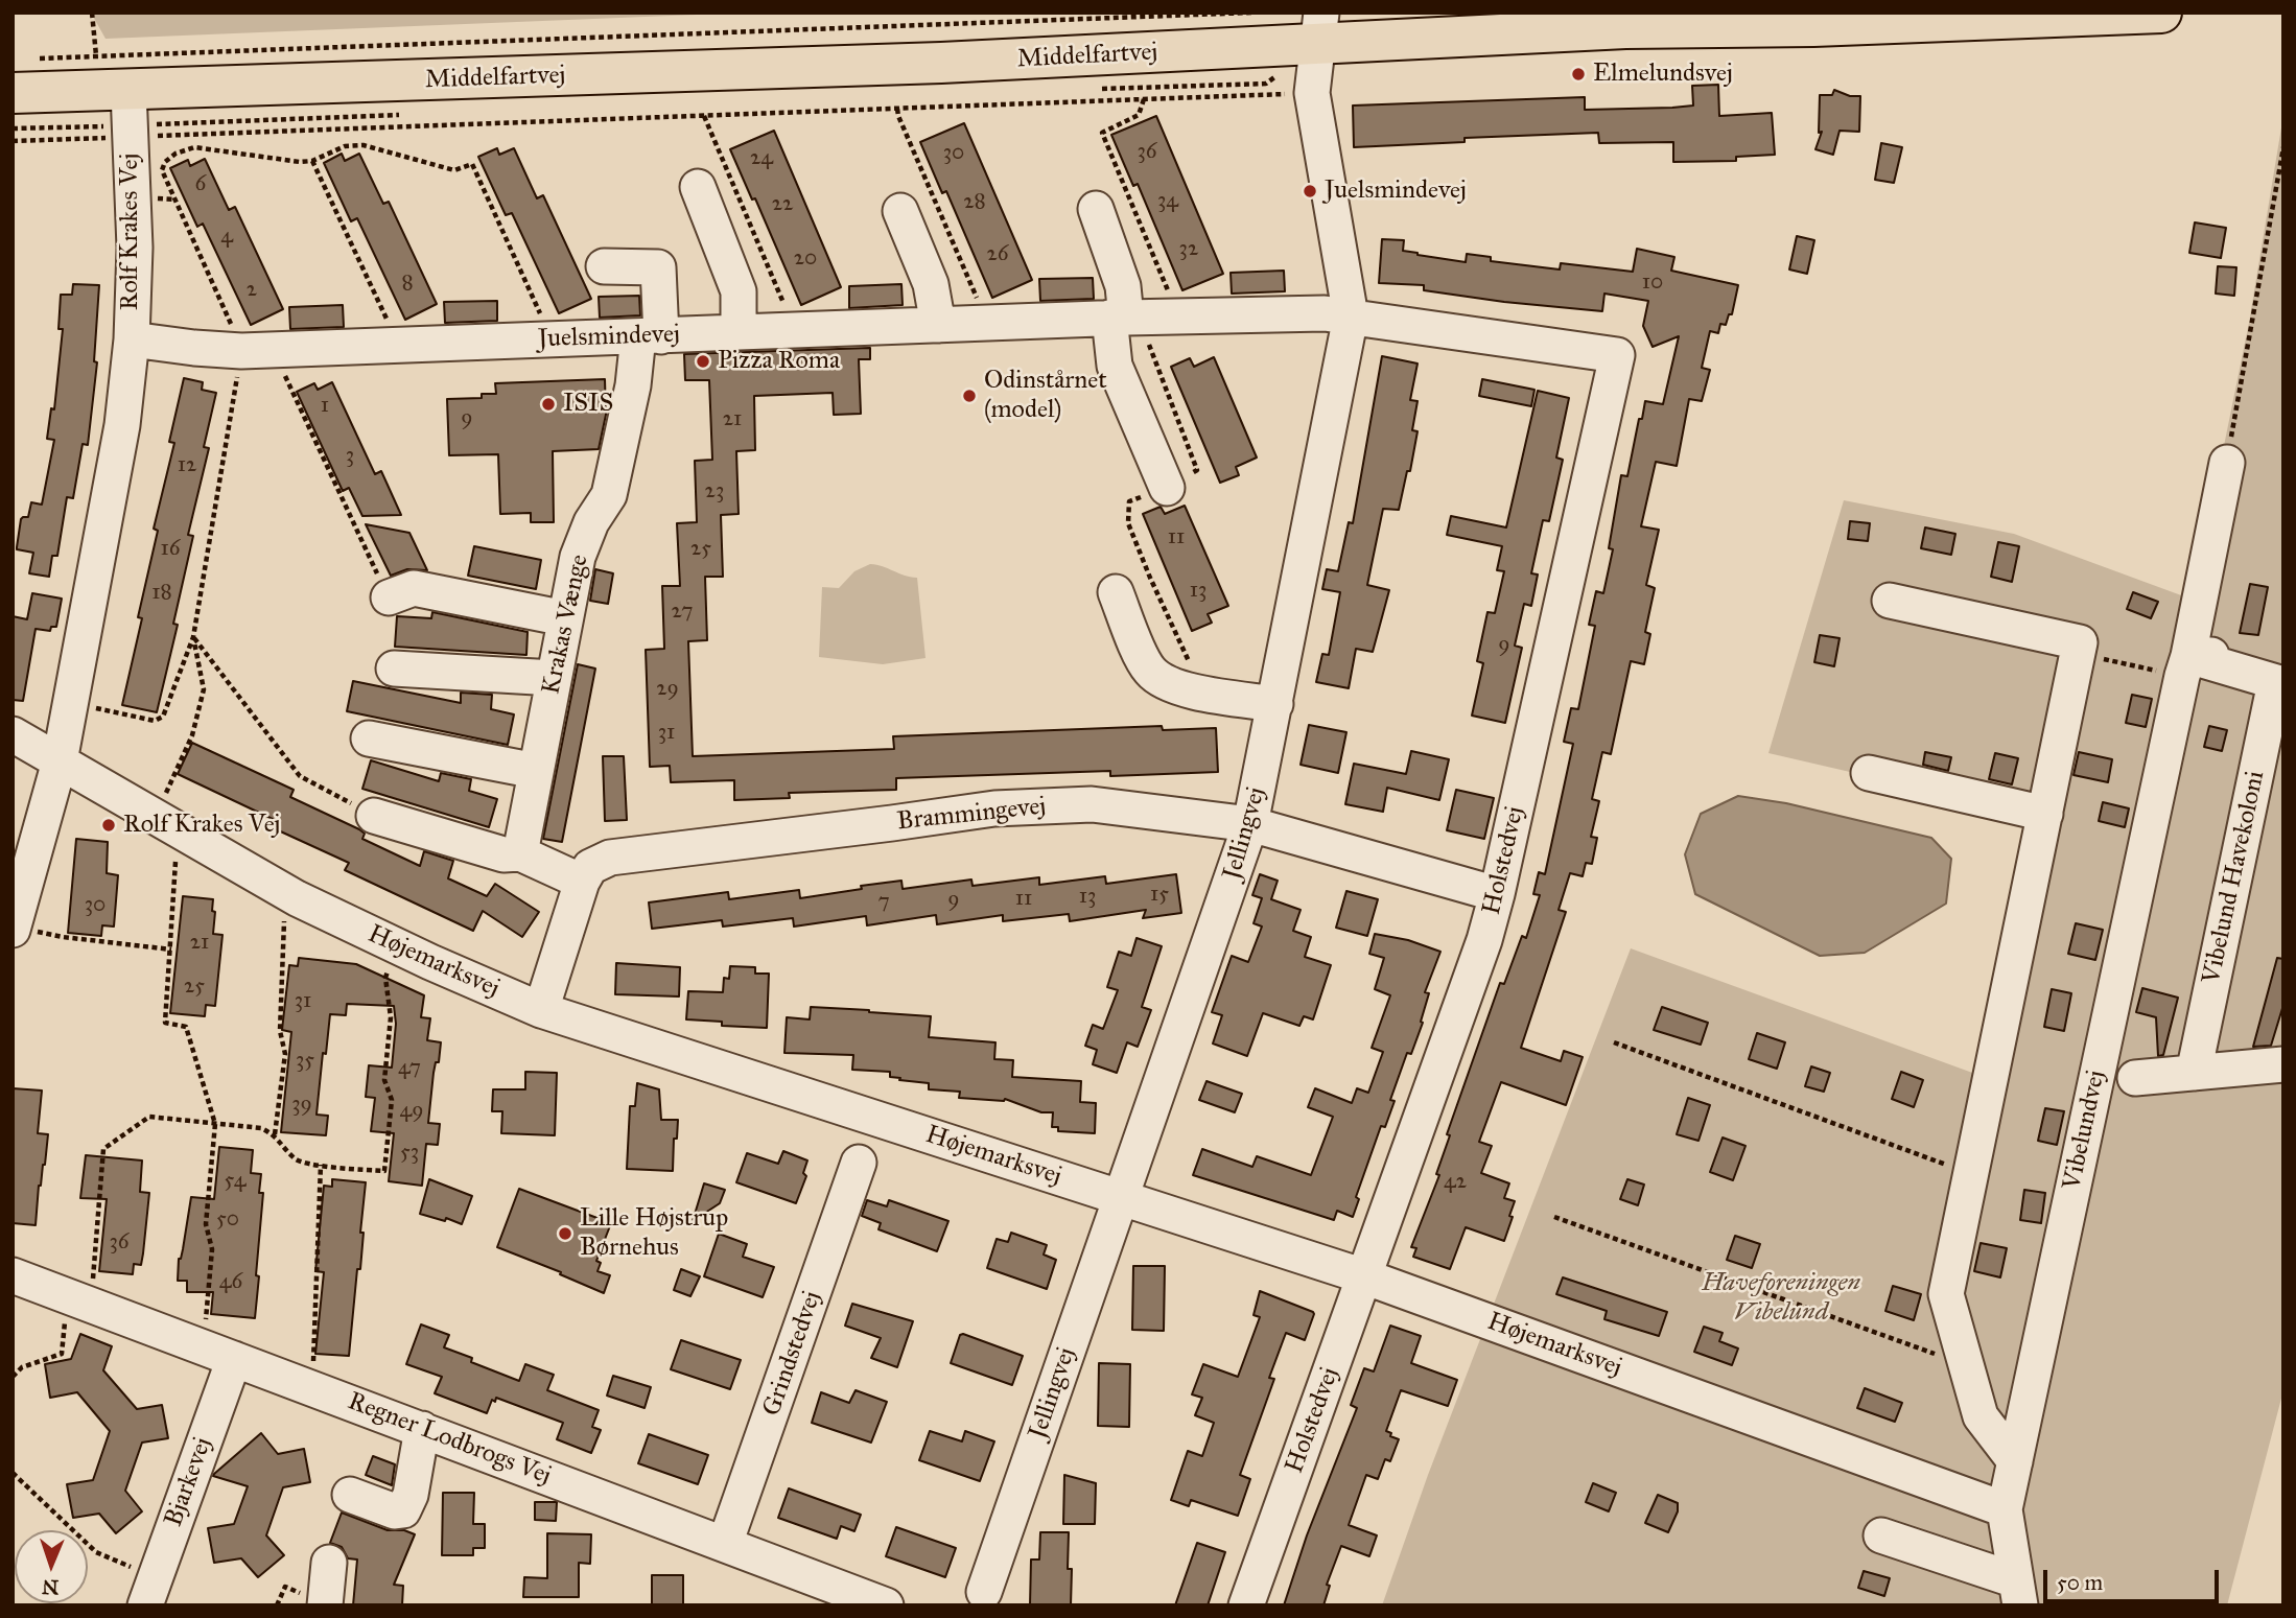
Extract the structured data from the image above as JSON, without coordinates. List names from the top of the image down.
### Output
{
  "streets": {
    "main road": ["Middelfartvej"],
    "street": [
      "Rolf Krakes Vej",
      "Juelsmindevej",
      "Krakas Vænge",
      "Brammingevej",
      "Jellingvej",
      "Holstedvej",
      "Vibelund Havekoloni",
      "Højemarksvej",
      "Vibelundvej",
      "Grindstedvej",
      "Regner Lodbrogs Vej",
      "Bjarkevej"
    ]
  },
  "crossings": [
    ["Middelfartvej", "Rolf Krakes Vej"],
    ["Middelfartvej", "Jellingvej"],
    ["Rolf Krakes Vej", "Juelsmindevej"],
    ["Rolf Krakes Vej", "Højemarksvej"],
    ["Juelsmindevej", "Krakas Vænge"],
    ["Juelsmindevej", "Jellingvej"],
    ["Juelsmindevej", "Holstedvej"],
    ["Brammingevej", "Jellingvej"],
    ["Brammingevej", "Holstedvej"],
    ["Jellingvej", "Holstedvej"],
    ["Jellingvej", "Højemarksvej"],
    ["Holstedvej", "Højemarksvej"],
    ["Vibelund Havekoloni", "Vibelundvej"],
    ["Højemarksvej", "Vibelundvej"],
    ["Grindstedvej", "Regner Lodbrogs Vej"],
    ["Regner Lodbrogs Vej", "Bjarkevej"]
  ],
  "parks": ["Haveforeningen Vibelund"],
  "places": [
    "Elmelundsvej",
    "Juelsmindevej",
    "Pizza Roma",
    "Odinstårnet (model)",
    "ISIS",
    "Rolf Krakes Vej",
    "Lille Højstrup Børnehus"
  ],
  "house_numbers": [
    "36",
    "30",
    "24",
    "6",
    "34",
    "28",
    "22",
    "4",
    "32",
    "26",
    "20",
    "10",
    "8",
    "2",
    "1",
    "9",
    "21",
    "3",
    "12",
    "23",
    "11",
    "16",
    "25",
    "13",
    "18",
    "27",
    "9",
    "29",
    "31",
    "15",
    "13",
    "11",
    "9",
    "7",
    "30",
    "21",
    "25",
    "31",
    "35",
    "47",
    "39",
    "49",
    "53",
    "54",
    "42",
    "50",
    "36",
    "46"
  ],
  "scale_bar": "50 m",
  "north": "bottom"
}
